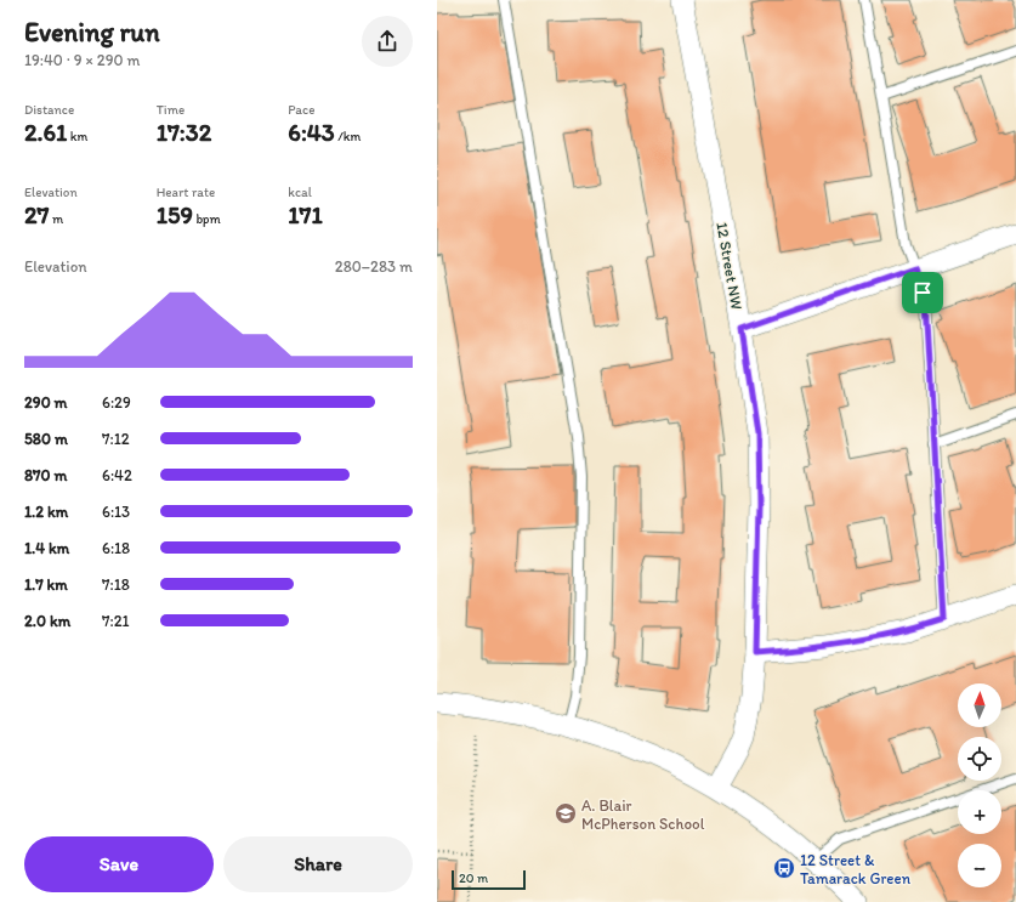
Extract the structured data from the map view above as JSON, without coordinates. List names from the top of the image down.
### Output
{
  "streets": {
    "street": ["12 Street NW"]
  },
  "places": {
    "school or university": ["A. Blair McPherson School"],
    "bus stop": ["12 Street & Tamarack Green"]
  },
  "scale_bar": "20 m",
  "north": "top",
  "page": {
    "heading": ["Evening run", "19:40 · 9 × 290 m"],
    "stats": [
      ["Distance", "2.61 km"],
      ["Time", "17:32"],
      ["Pace", "6:43 /km"],
      ["Elevation", "27 m"],
      ["Heart rate", "159 bpm"],
      ["kcal", "171"]
    ],
    "chart": ["Elevation", "280–283 m"],
    "list": [
      {
        "name": "290 m",
        "note": "6:29"
      },
      {
        "name": "580 m",
        "note": "7:12"
      },
      {
        "name": "870 m",
        "note": "6:42"
      },
      {
        "name": "1.2 km",
        "note": "6:13"
      },
      {
        "name": "1.4 km",
        "note": "6:18"
      },
      {
        "name": "1.7 km",
        "note": "7:18"
      },
      {
        "name": "2.0 km",
        "note": "7:21"
      }
    ],
    "map_buttons": ["+", "−"],
    "buttons": ["Save", "Share"],
    "scale": "20 m"
  }
}
